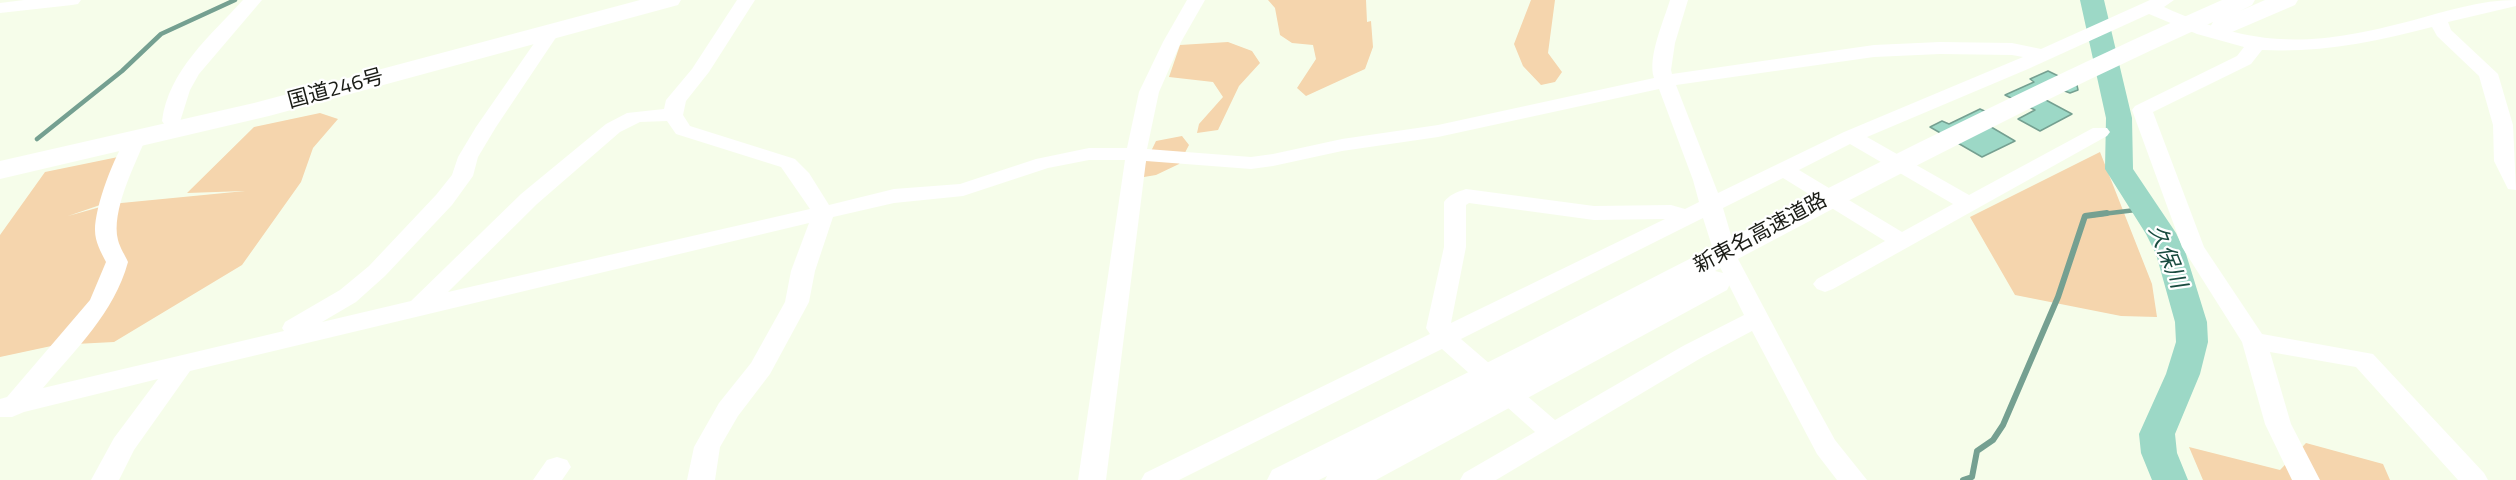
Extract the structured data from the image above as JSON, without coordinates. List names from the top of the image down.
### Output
{
  "streets": {
    "highway": ["国道246号", "新東名高速道路"]
  },
  "water": ["久保川"]
}
